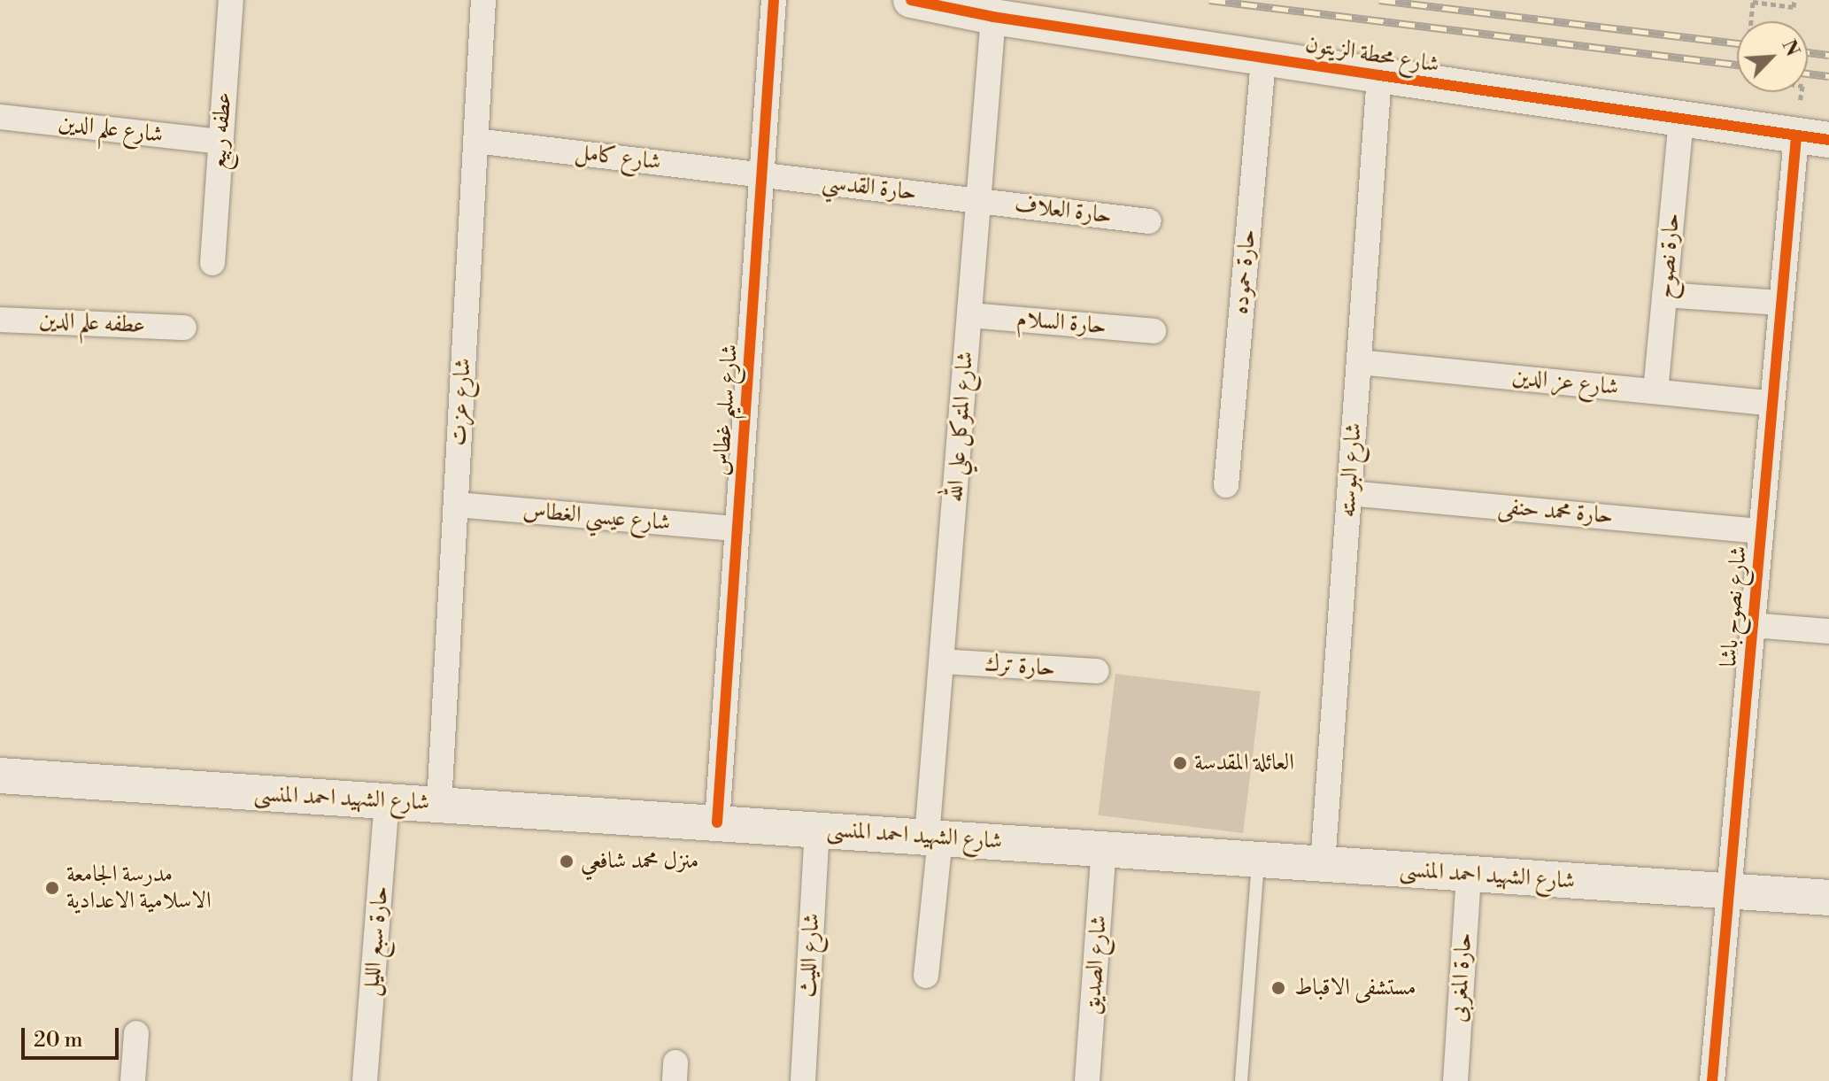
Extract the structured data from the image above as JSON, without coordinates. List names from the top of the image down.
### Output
{
  "streets": {
    "main road": ["شارع محطة الزيتون", "شارع الشهيد احمد المنسى"],
    "street": [
      "شارع علم الدين",
      "عطفه ربيع",
      "شارع كامل",
      "حارة القدسي",
      "حارة العلاف",
      "حارة نصوح",
      "حارة حموده",
      "عطفه علم الدين",
      "حارة السلام",
      "شارع عز الدين",
      "شارع عزت",
      "شارع سليم غطاس",
      "شارع المتوكل علي الله",
      "شارع البوسته",
      "حارة محمد حنفى",
      "شارع عيسي الغطاس",
      "شارع نصوح باشا",
      "حارة ترك",
      "حارة سبع الليل",
      "شارع الليث",
      "شارع الصديق",
      "حارة المغربى"
    ]
  },
  "crossings": [
    ["شارع محطة الزيتون", "حارة نصوح"],
    ["شارع محطة الزيتون", "حارة حموده"],
    ["شارع محطة الزيتون", "شارع المتوكل علي الله"],
    ["شارع محطة الزيتون", "شارع البوسته"],
    ["شارع محطة الزيتون", "شارع نصوح باشا"],
    ["شارع علم الدين", "عطفه ربيع"],
    ["شارع كامل", "حارة القدسي"],
    ["شارع كامل", "شارع عزت"],
    ["شارع كامل", "شارع سليم غطاس"],
    ["حارة القدسي", "حارة العلاف"],
    ["حارة القدسي", "شارع سليم غطاس"],
    ["حارة القدسي", "شارع المتوكل علي الله"],
    ["حارة العلاف", "شارع المتوكل علي الله"],
    ["حارة نصوح", "شارع عز الدين"],
    ["حارة السلام", "شارع المتوكل علي الله"],
    ["شارع عز الدين", "شارع البوسته"],
    ["شارع عز الدين", "شارع نصوح باشا"],
    ["شارع عزت", "شارع عيسي الغطاس"],
    ["شارع عزت", "شارع الشهيد احمد المنسى"],
    ["شارع سليم غطاس", "شارع عيسي الغطاس"],
    ["شارع سليم غطاس", "شارع الشهيد احمد المنسى"],
    ["شارع المتوكل علي الله", "حارة ترك"],
    ["شارع المتوكل علي الله", "شارع الشهيد احمد المنسى"],
    ["شارع البوسته", "حارة محمد حنفى"],
    ["شارع البوسته", "شارع الشهيد احمد المنسى"],
    ["حارة محمد حنفى", "شارع نصوح باشا"],
    ["شارع نصوح باشا", "شارع الشهيد احمد المنسى"],
    ["شارع الشهيد احمد المنسى", "حارة سبع الليل"],
    ["شارع الشهيد احمد المنسى", "شارع الليث"],
    ["شارع الشهيد احمد المنسى", "شارع الصديق"],
    ["شارع الشهيد احمد المنسى", "حارة المغربى"]
  ],
  "places": [
    "العائلة المقدسة",
    "منزل محمد شافعي",
    "مدرسة الجامعة الاسلامية الاعدادية",
    "مستشفى الاقباط"
  ],
  "scale_bar": "20 m",
  "north": "top right"
}
